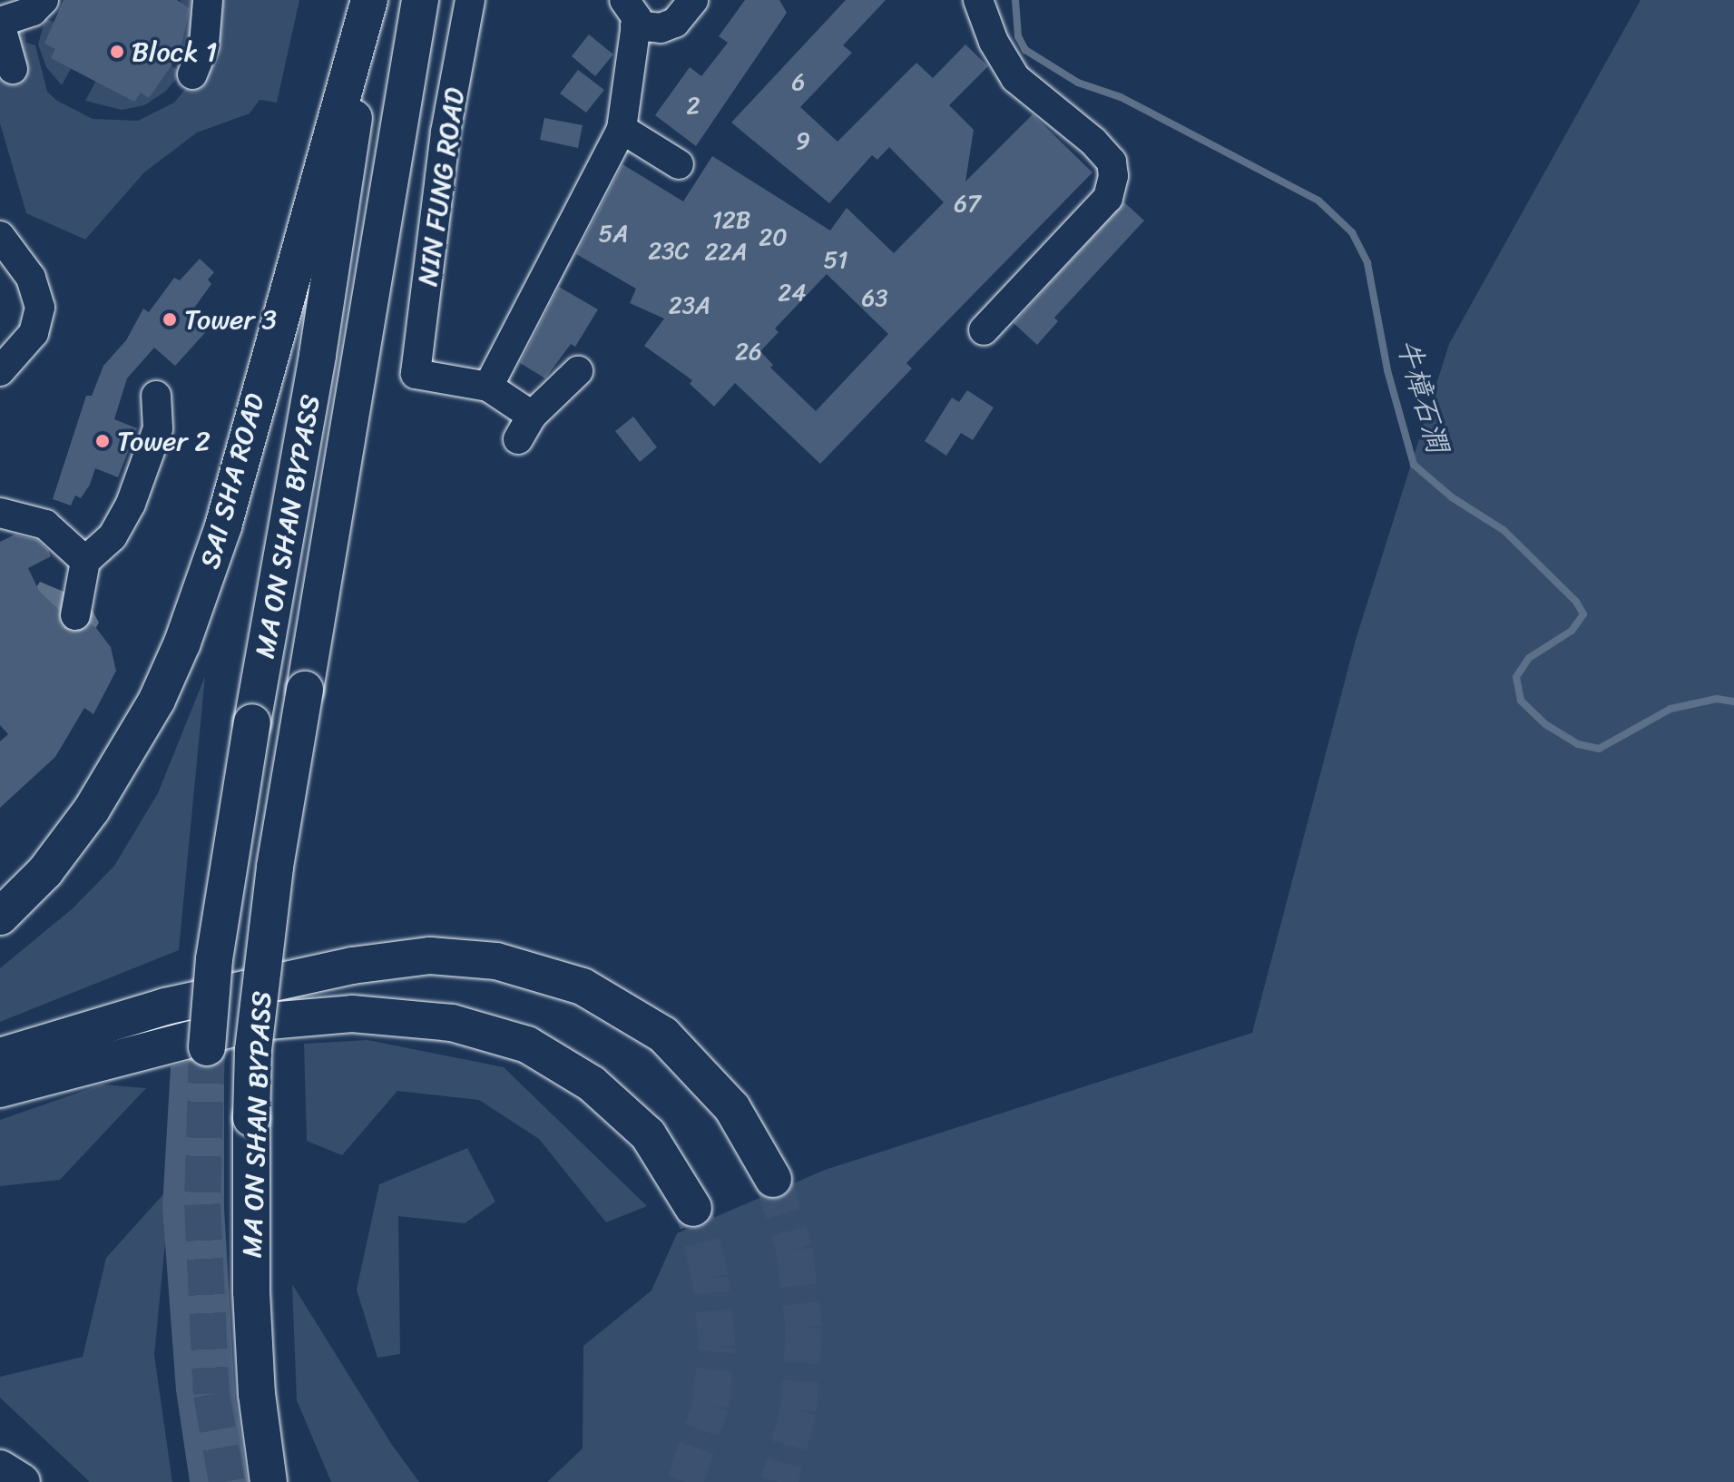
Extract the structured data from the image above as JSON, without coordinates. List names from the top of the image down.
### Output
{
  "streets": {
    "main road": ["SAI SHA ROAD", "MA ON SHAN BYPASS"],
    "street": ["NIN FUNG ROAD"]
  },
  "crossings": [
    ["SAI SHA ROAD", "MA ON SHAN BYPASS"]
  ],
  "water": ["牛樟石澗"],
  "places": ["Block 1", "Tower 3", "Tower 2"],
  "house_numbers": [
    "6",
    "2",
    "9",
    "67",
    "12B",
    "5A",
    "20",
    "23C",
    "22A",
    "51",
    "24",
    "63",
    "23A",
    "26"
  ]
}
